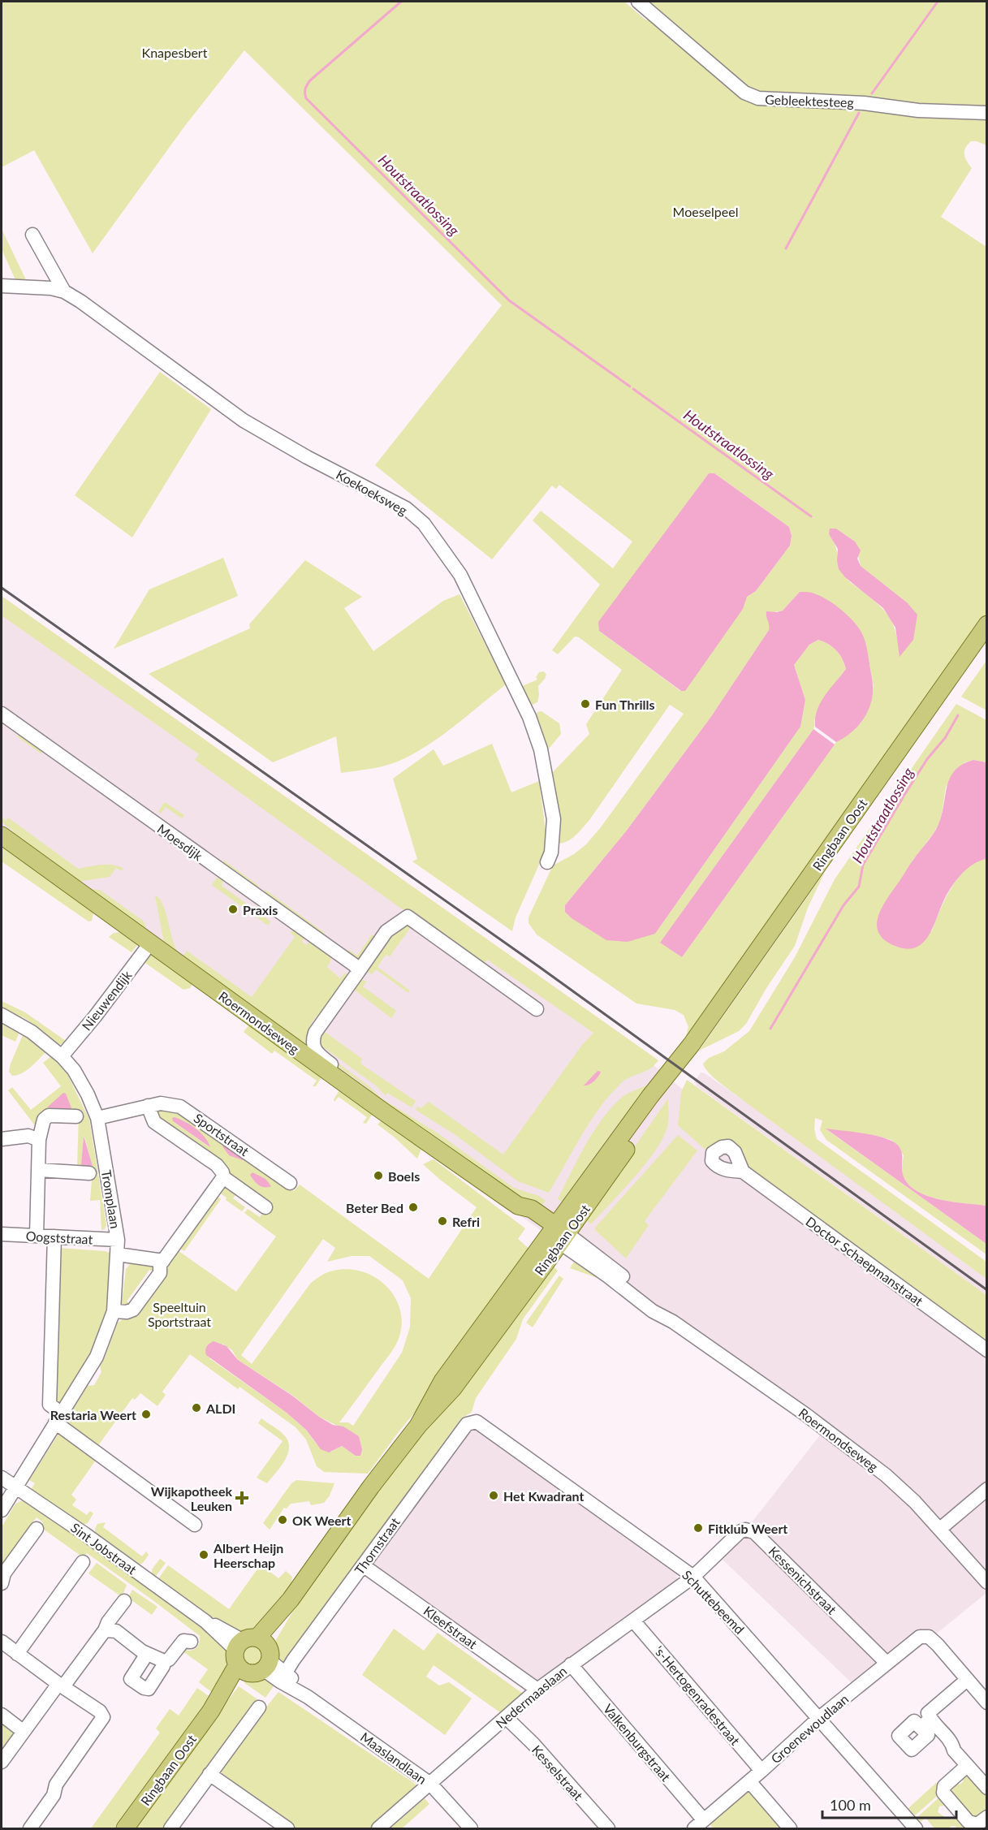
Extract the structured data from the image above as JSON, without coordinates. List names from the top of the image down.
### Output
{
  "streets": {
    "main road": ["Ringbaan Oost", "Roermondseweg"],
    "street": [
      "Gebleektesteeg",
      "Koekoeksweg",
      "Moesdijk",
      "Nieuwendijk",
      "Sportstraat",
      "Tromplaan",
      "Oogststraat",
      "Doctor Schaepmanstraat",
      "Thornstraat",
      "Sint Jobstraat",
      "Kessenichstraat",
      "Schuttebeemd",
      "Kleefstraat",
      "'s-Hertogenradestraat",
      "Nedermaaslaan",
      "Groenewoudlaan",
      "Valkenburgstraat",
      "Maaslandlaan",
      "Kesselstraat"
    ]
  },
  "crossings": [
    ["Ringbaan Oost", "Roermondseweg"],
    ["Ringbaan Oost", "Sint Jobstraat"],
    ["Ringbaan Oost", "Maaslandlaan"],
    ["Nieuwendijk", "Roermondseweg"],
    ["Nieuwendijk", "Tromplaan"],
    ["Sportstraat", "Tromplaan"],
    ["Tromplaan", "Oogststraat"],
    ["Tromplaan", "Sint Jobstraat"],
    ["Thornstraat", "Schuttebeemd"],
    ["Thornstraat", "Kleefstraat"],
    ["Thornstraat", "Maaslandlaan"],
    ["Sint Jobstraat", "Maaslandlaan"],
    ["Kessenichstraat", "Schuttebeemd"],
    ["Kessenichstraat", "Nedermaaslaan"],
    ["Kessenichstraat", "Groenewoudlaan"],
    ["Schuttebeemd", "Nedermaaslaan"],
    ["Schuttebeemd", "Groenewoudlaan"],
    ["Kleefstraat", "Nedermaaslaan"],
    ["'s-Hertogenradestraat", "Nedermaaslaan"],
    ["'s-Hertogenradestraat", "Groenewoudlaan"],
    ["Nedermaaslaan", "Valkenburgstraat"],
    ["Nedermaaslaan", "Maaslandlaan"],
    ["Nedermaaslaan", "Kesselstraat"],
    ["Groenewoudlaan", "Valkenburgstraat"]
  ],
  "water": ["Houtstraatlossing"],
  "parks": ["Knapesbert", "Moeselpeel", "Speeltuin Sportstraat"],
  "places": {
    "other": [
      "Fun Thrills",
      "Praxis",
      "Boels",
      "Beter Bed",
      "Refri",
      "ALDI",
      "Restaria Weert",
      "Het Kwadrant",
      "OK Weert",
      "Fitklub Weert",
      "Albert Heijn Heerschap"
    ],
    "health": ["Wijkapotheek Leuken"]
  },
  "scale_bar": "100 m"
}
